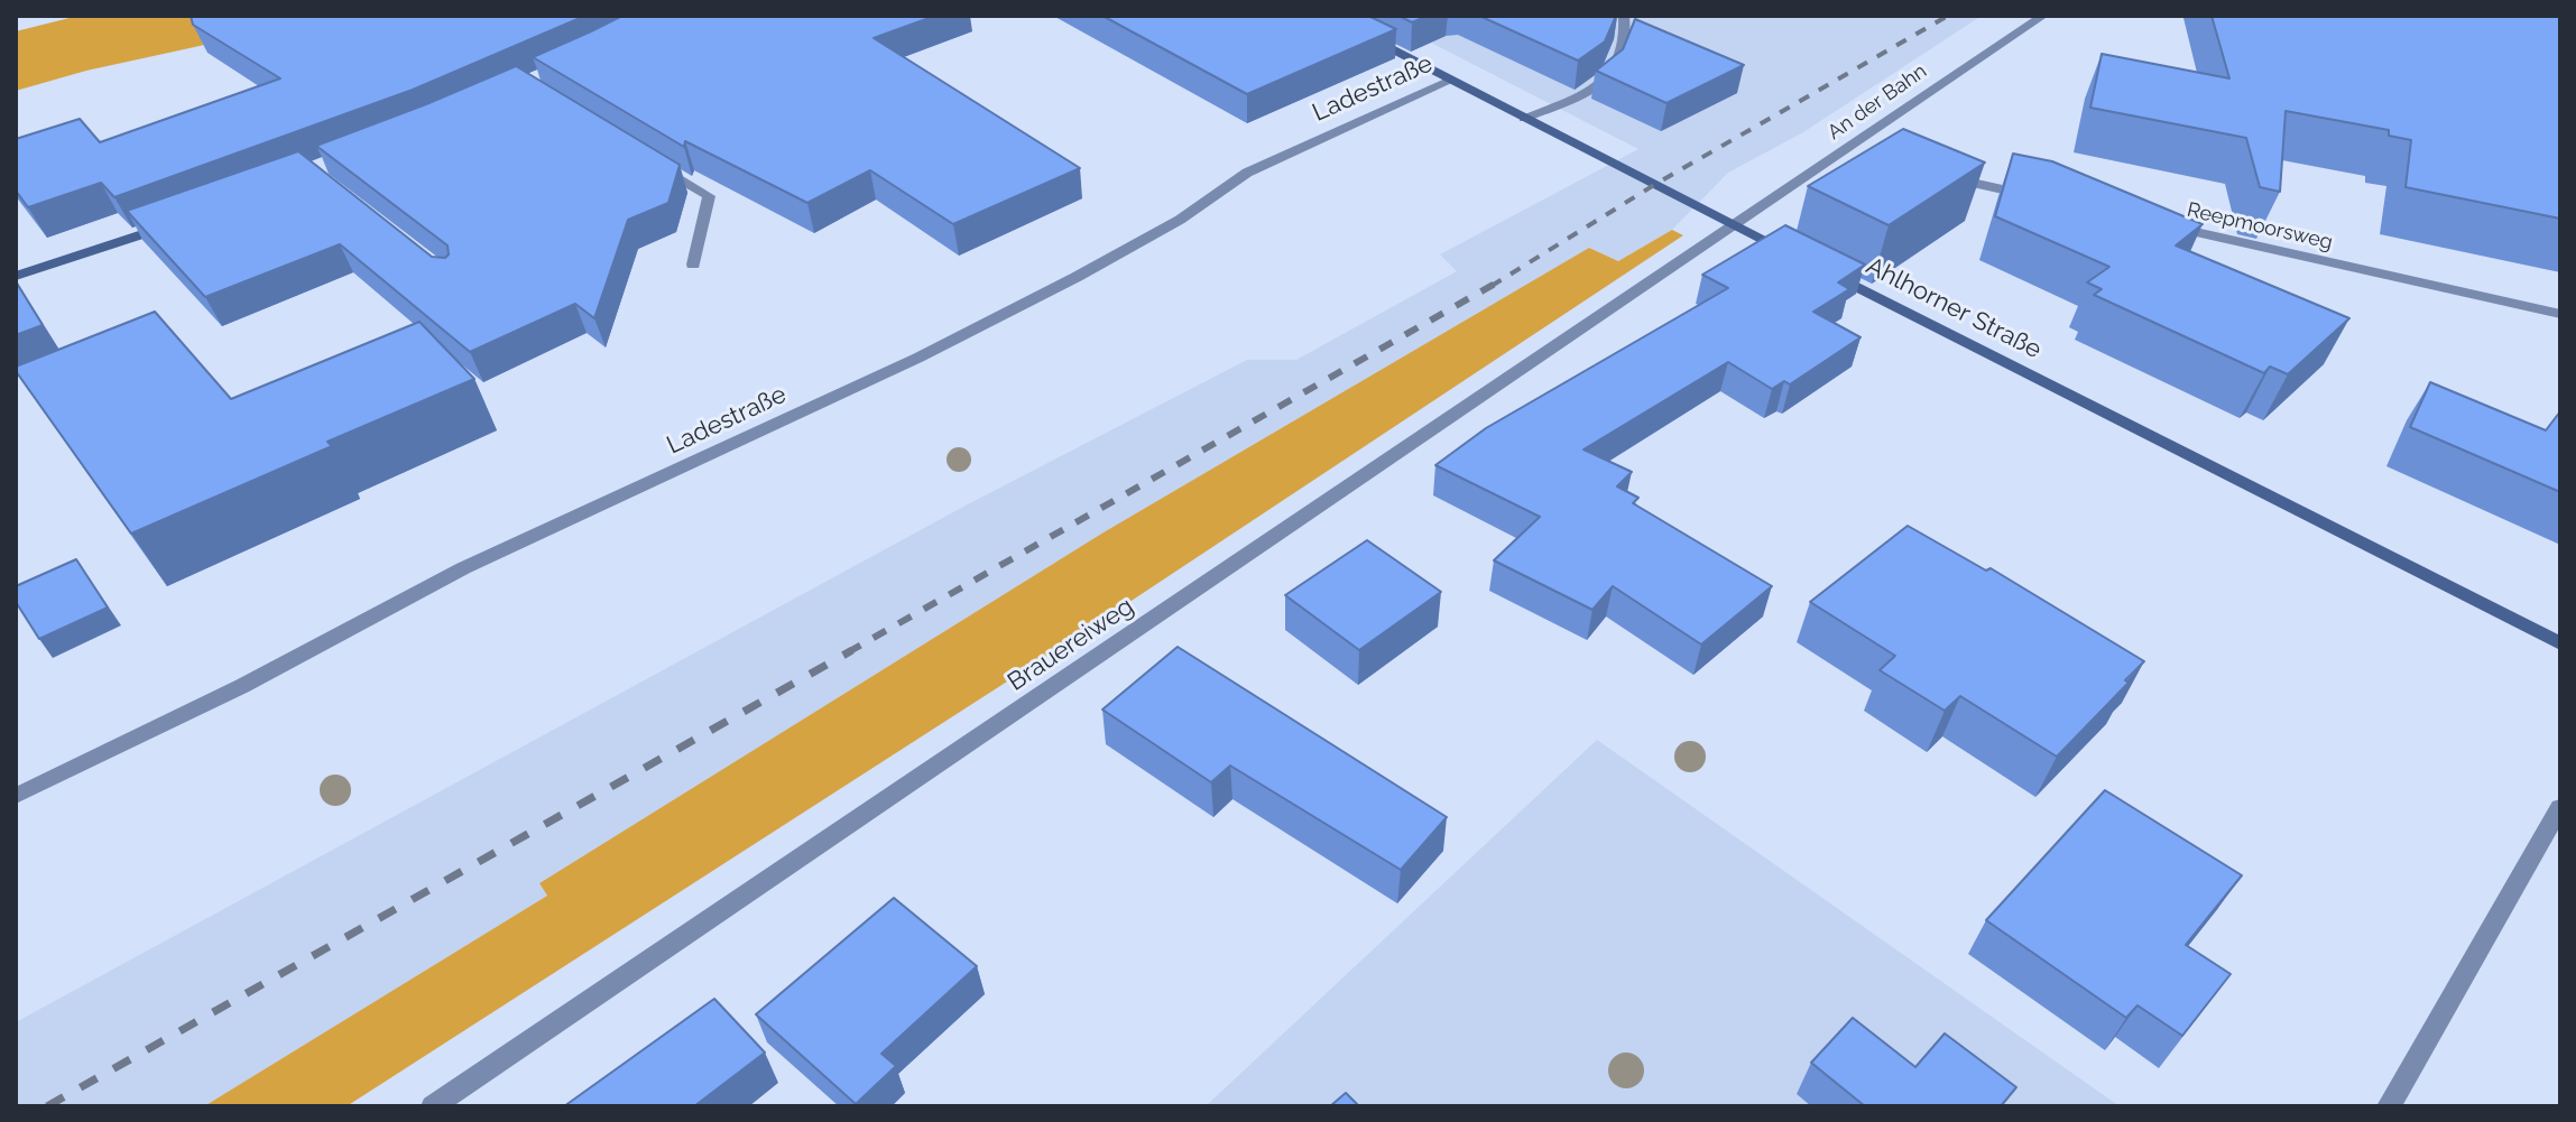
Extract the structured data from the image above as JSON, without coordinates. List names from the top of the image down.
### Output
{
  "streets": {
    "street": [
      "Ladestraße",
      "An der Bahn",
      "Reepmoorsweg",
      "Ahlhorner Straße",
      "Brauereiweg"
    ]
  },
  "crossings": [
    ["An der Bahn", "Brauereiweg"]
  ]
}
